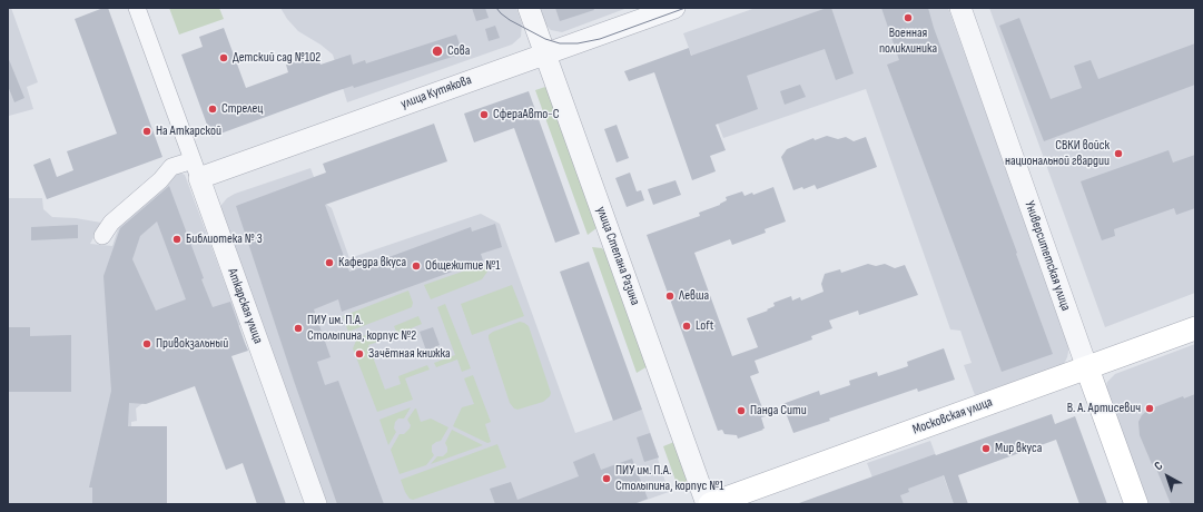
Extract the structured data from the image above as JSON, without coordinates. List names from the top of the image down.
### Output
{
  "streets": {
    "main road": ["Университетская улица", "Московская улица"],
    "street": ["улица Кутякова", "улица Степана Разина", "Аткарская улица"]
  },
  "crossings": [
    ["улица Кутякова", "улица Степана Разина"],
    ["улица Кутякова", "Аткарская улица"],
    ["улица Степана Разина", "Московская улица"],
    ["Университетская улица", "Московская улица"]
  ],
  "places": [
    "Военная поликлиника",
    "Сова",
    "Детский сад №102",
    "Стрелец",
    "СфераАвто-С",
    "На Аткарской",
    "СВКИ войск национальной гвардии",
    "Библиотека № 3",
    "Кафедра вкуса",
    "Общежитие №1",
    "Левша",
    "Loft",
    "ПИУ им. П.А. Столыпина, корпус №2",
    "Привокзальный",
    "Зачётная книжка",
    "В. А. Артисевич",
    "Панда Сити",
    "Мир вкуса",
    "ПИУ им. П.А. Столыпина, корпус №1"
  ],
  "north": "top left"
}
